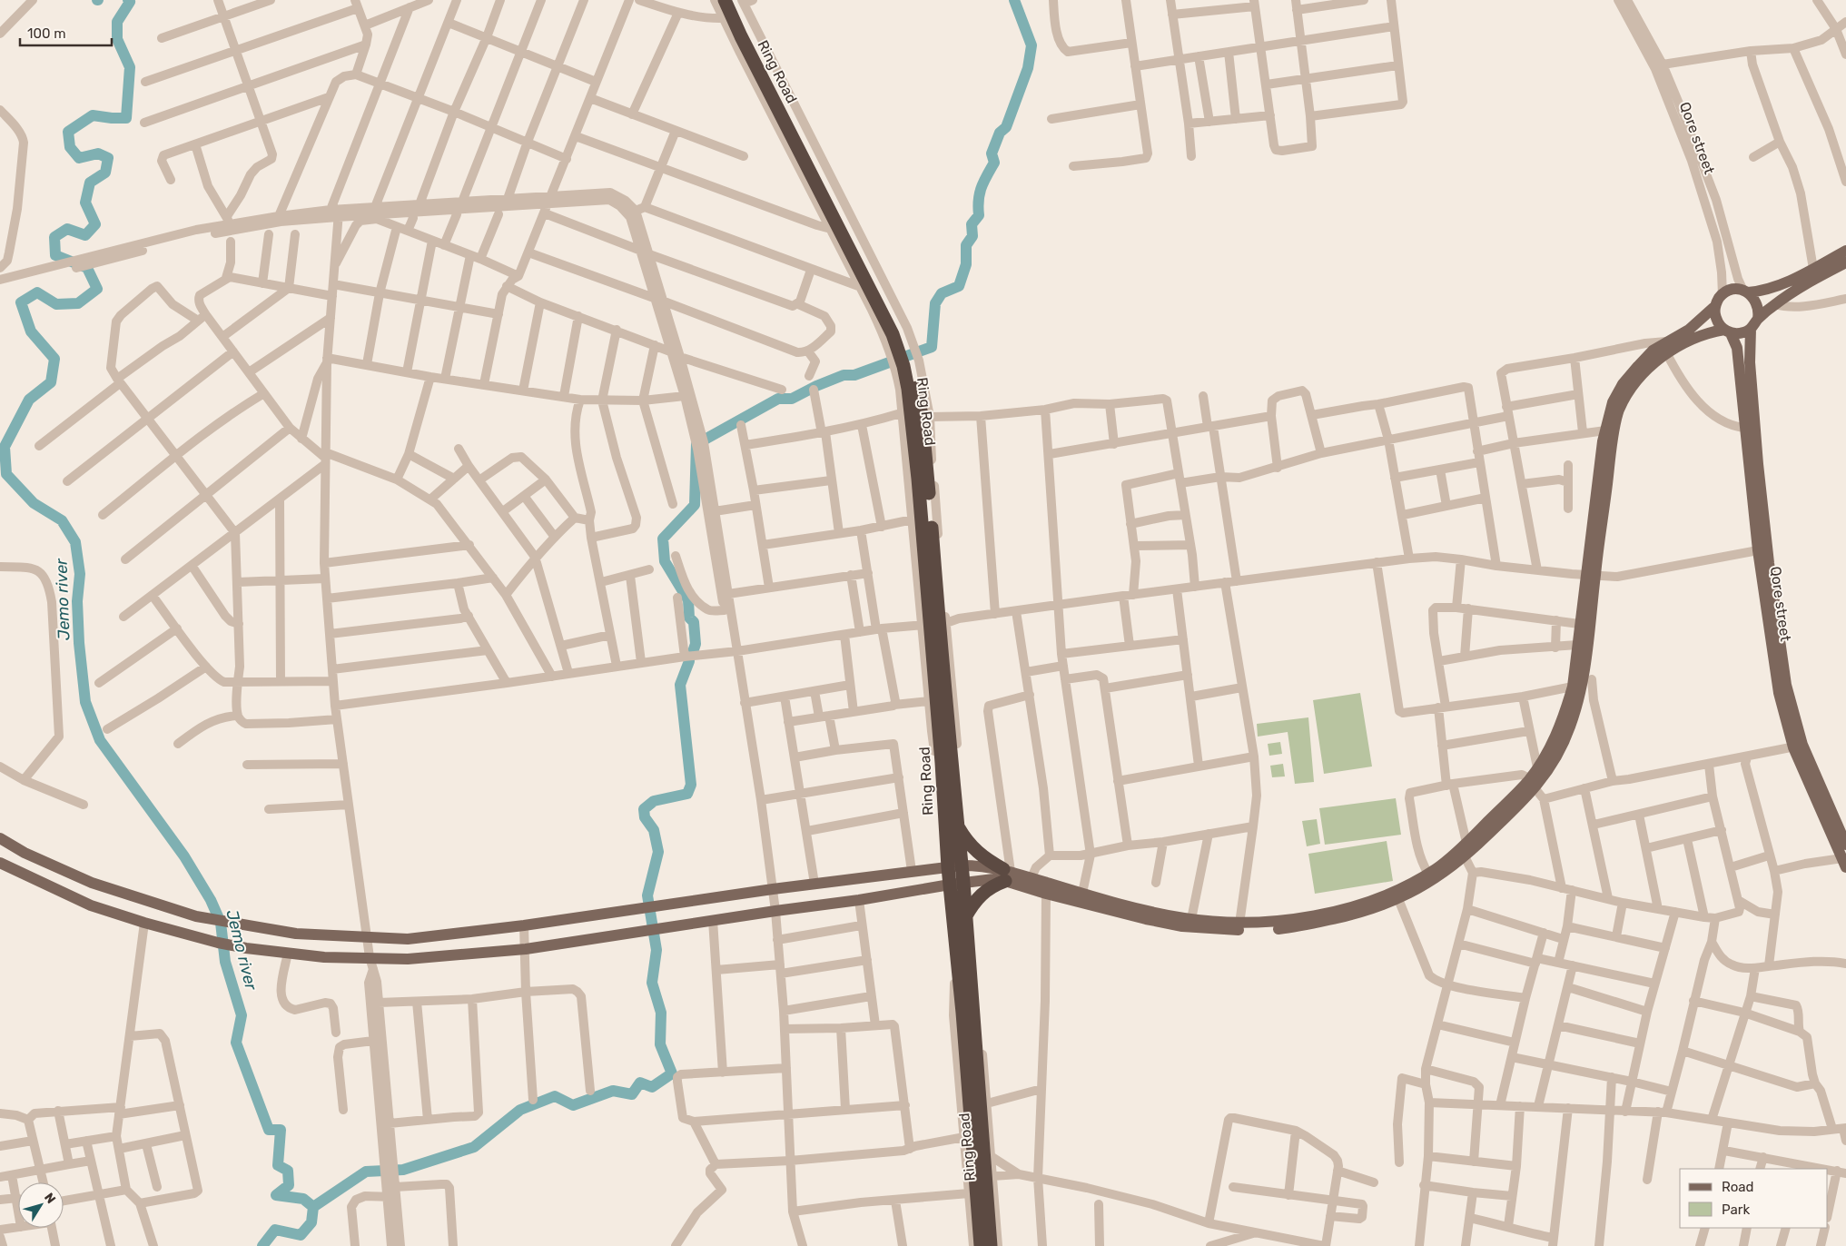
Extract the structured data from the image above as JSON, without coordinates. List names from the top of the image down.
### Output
{
  "streets": {
    "highway": ["Ring Road"],
    "main road": ["Qore street"]
  },
  "water": ["Jemo river"],
  "legend": ["Road", "Park"],
  "scale_bar": "100 m",
  "north": "top right"
}
